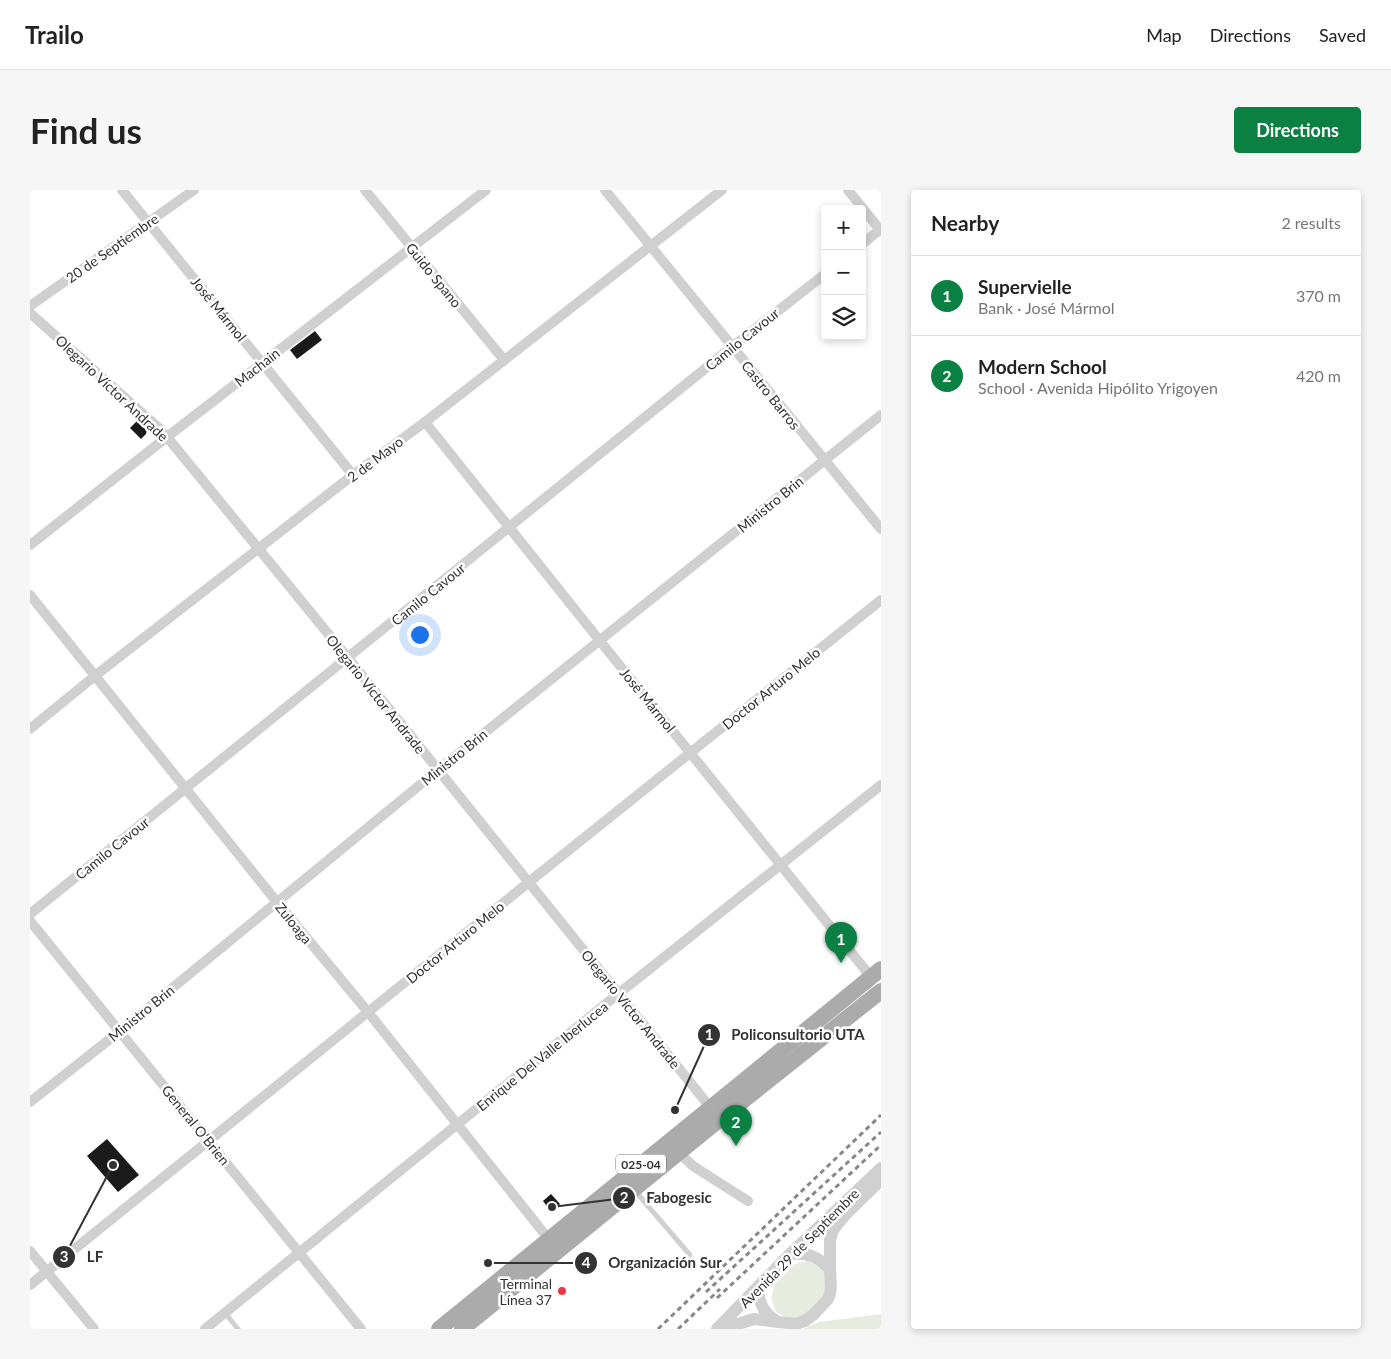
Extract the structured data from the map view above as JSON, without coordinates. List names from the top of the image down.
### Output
{
  "streets": {
    "main road": ["025-04"],
    "street": [
      "20 de Septiembre",
      "Guido Spano",
      "José Mármol",
      "Camilo Cavour",
      "Machain",
      "Olegario Víctor Andrade",
      "Castro Barros",
      "2 de Mayo",
      "Ministro Brin",
      "Doctor Arturo Melo",
      "Zuloaga",
      "Enrique Del Valle Iberlucea",
      "General O'Brien",
      "Avenida 29 de Septiembre"
    ]
  },
  "crossings": [
    ["20 de Septiembre", "José Mármol"],
    ["Guido Spano", "Machain"],
    ["Guido Spano", "2 de Mayo"],
    ["José Mármol", "Camilo Cavour"],
    ["José Mármol", "Machain"],
    ["José Mármol", "2 de Mayo"],
    ["José Mármol", "Ministro Brin"],
    ["José Mármol", "Doctor Arturo Melo"],
    ["José Mármol", "Enrique Del Valle Iberlucea"],
    ["José Mármol", "025-04"],
    ["Camilo Cavour", "Olegario Víctor Andrade"],
    ["Camilo Cavour", "Castro Barros"],
    ["Camilo Cavour", "Zuloaga"],
    ["Machain", "Olegario Víctor Andrade"],
    ["Olegario Víctor Andrade", "2 de Mayo"],
    ["Olegario Víctor Andrade", "Ministro Brin"],
    ["Olegario Víctor Andrade", "Doctor Arturo Melo"],
    ["Olegario Víctor Andrade", "Enrique Del Valle Iberlucea"],
    ["Olegario Víctor Andrade", "025-04"],
    ["Castro Barros", "2 de Mayo"],
    ["Castro Barros", "Ministro Brin"],
    ["2 de Mayo", "Zuloaga"],
    ["Ministro Brin", "Zuloaga"],
    ["Ministro Brin", "General O'Brien"],
    ["Doctor Arturo Melo", "Zuloaga"],
    ["Doctor Arturo Melo", "General O'Brien"],
    ["Zuloaga", "Enrique Del Valle Iberlucea"],
    ["Zuloaga", "025-04"],
    ["Enrique Del Valle Iberlucea", "General O'Brien"]
  ],
  "places": [
    "Policonsultorio UTA",
    "LF",
    "Fabogesic",
    "Organización Sur",
    "Terminal Línea 37"
  ],
  "page": {
    "header": "Trailo",
    "nav": ["Map", "Directions", "Saved"],
    "buttons": "Directions",
    "title": "Find us",
    "heading": ["Nearby", "2 results"],
    "map_buttons": ["+", "−"],
    "list": [
      {
        "mark": "1",
        "name": "Supervielle",
        "note": "Bank · José Mármol",
        "value": "370 m"
      },
      {
        "mark": "2",
        "name": "Modern School",
        "note": "School · Avenida Hipólito Yrigoyen",
        "value": "420 m"
      }
    ],
    "pins": ["1", "2"]
  }
}
